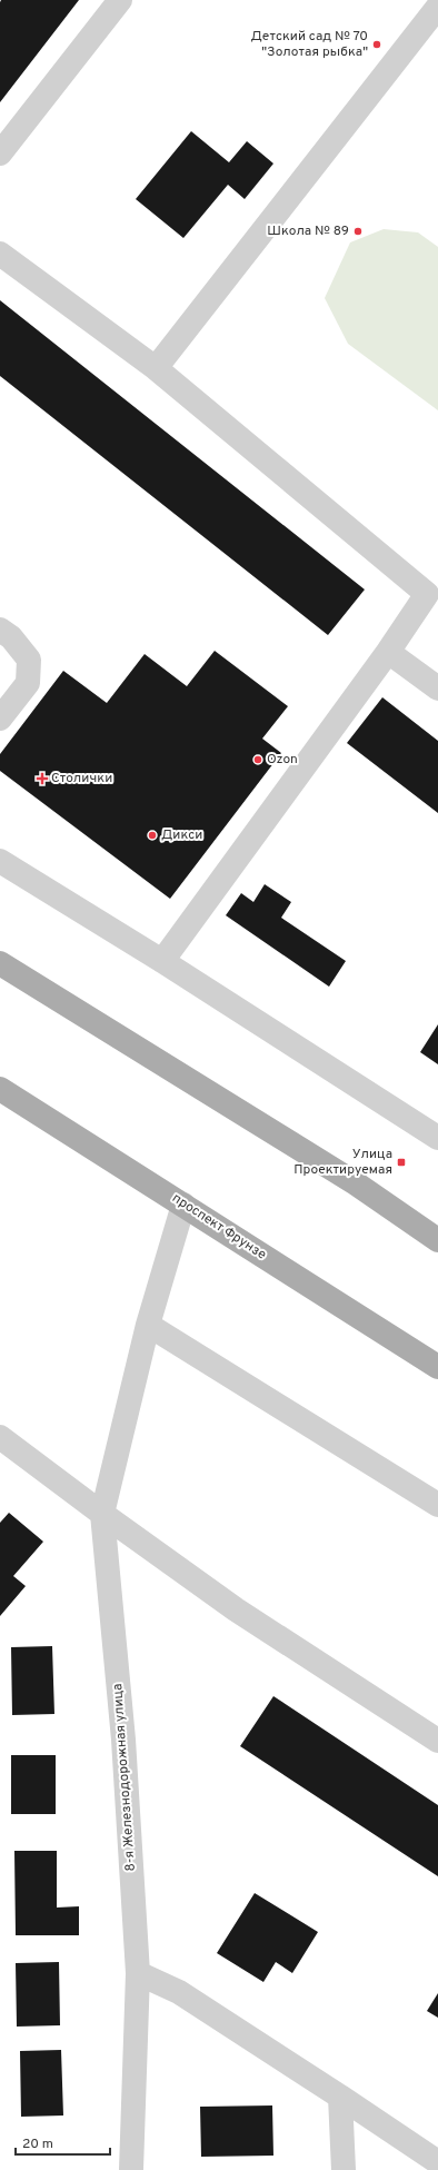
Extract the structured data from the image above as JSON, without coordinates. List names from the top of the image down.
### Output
{
  "streets": {
    "main road": ["проспект Фрунзе"],
    "street": ["8-я Железнодорожная улица"]
  },
  "crossings": [
    ["проспект Фрунзе", "8-я Железнодорожная улица"]
  ],
  "places": {
    "other": [
      "Детский сад № 70 \"Золотая рыбка\"",
      "Школа № 89",
      "Ozon",
      "Дикси"
    ],
    "health": ["Столички"],
    "transit": ["Улица Проектируемая"]
  },
  "scale_bar": "20 m"
}
